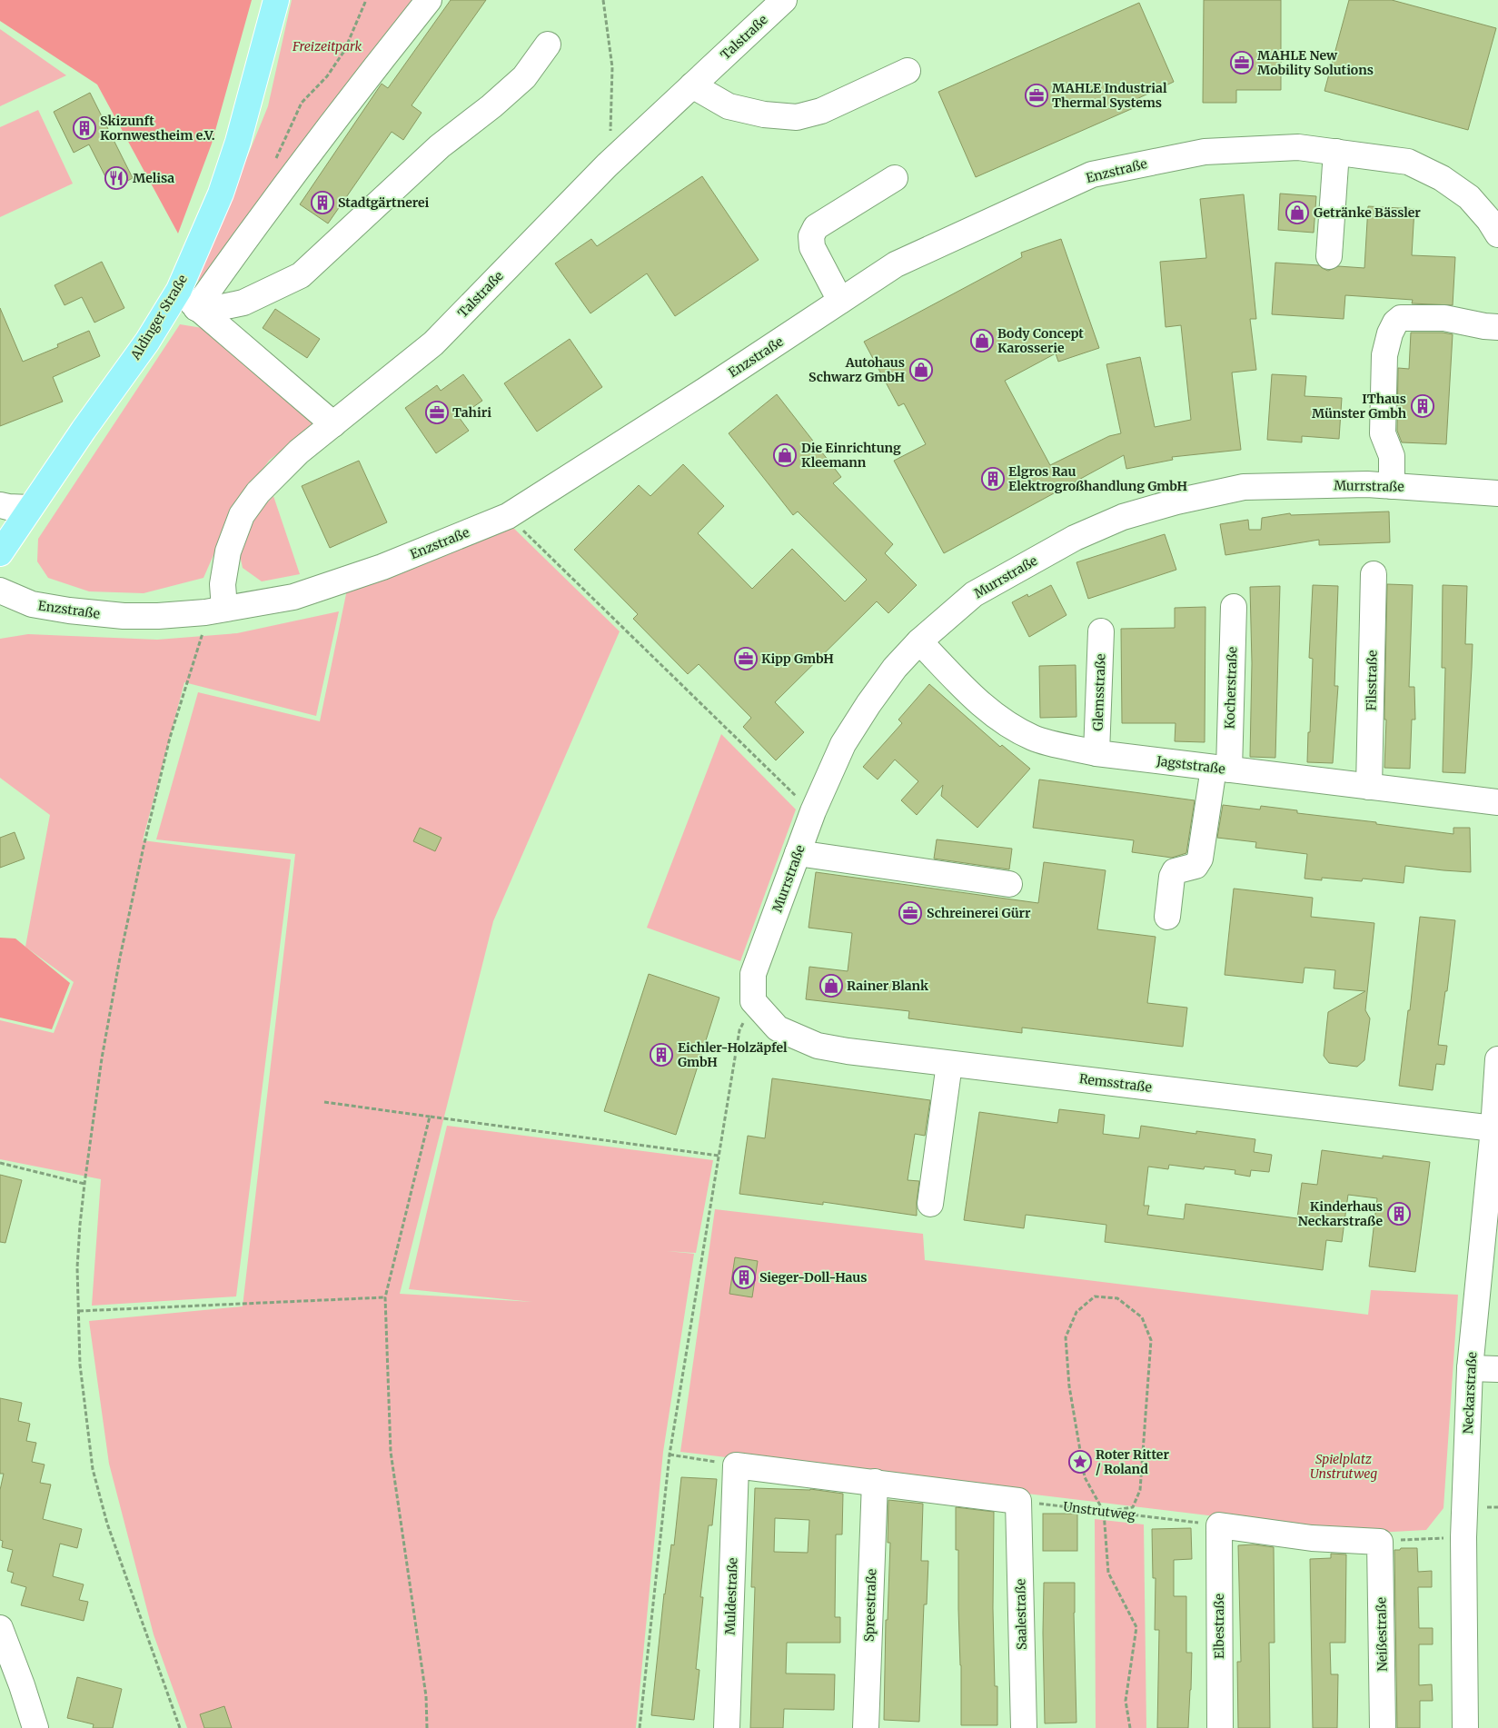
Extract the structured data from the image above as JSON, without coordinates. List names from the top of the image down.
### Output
{
  "streets": {
    "main road": ["Aldinger Straße"],
    "street": [
      "Talstraße",
      "Enzstraße",
      "Murrstraße",
      "Filsstraße",
      "Kocherstraße",
      "Glemsstraße",
      "Jagststraße",
      "Remsstraße",
      "Neckarstraße",
      "Muldestraße",
      "Spreestraße",
      "Saalestraße",
      "Elbestraße",
      "Neißestraße"
    ],
    "path": ["Unstrutweg"]
  },
  "crossings": [
    ["Talstraße", "Enzstraße"],
    ["Murrstraße", "Jagststraße"],
    ["Murrstraße", "Remsstraße"],
    ["Filsstraße", "Jagststraße"],
    ["Kocherstraße", "Jagststraße"],
    ["Glemsstraße", "Jagststraße"],
    ["Remsstraße", "Neckarstraße"],
    ["Unstrutweg", "Saalestraße"],
    ["Unstrutweg", "Elbestraße"]
  ],
  "parks": ["Freizeitpark", "Spielplatz Unstrutweg"],
  "places": {
    "office": [
      "MAHLE New Mobility Solutions",
      "MAHLE Industrial Thermal Systems",
      "Tahiri",
      "Kipp GmbH",
      "Schreinerei Gürr"
    ],
    "building": [
      "Skizunft Kornwestheim e.V.",
      "Stadtgärtnerei",
      "IThaus Münster Gmbh",
      "Elgros Rau Elektrogroßhandlung GmbH",
      "Eichler-Holzäpfel GmbH",
      "Kinderhaus Neckarstraße",
      "Sieger-Doll-Haus"
    ],
    "restaurant": ["Melisa"],
    "shop": [
      "Getränke Bässler",
      "Body Concept Karosserie",
      "Autohaus Schwarz GmbH",
      "Die Einrichtung Kleemann",
      "Rainer Blank"
    ],
    "place": ["Roter Ritter / Roland"]
  }
}
